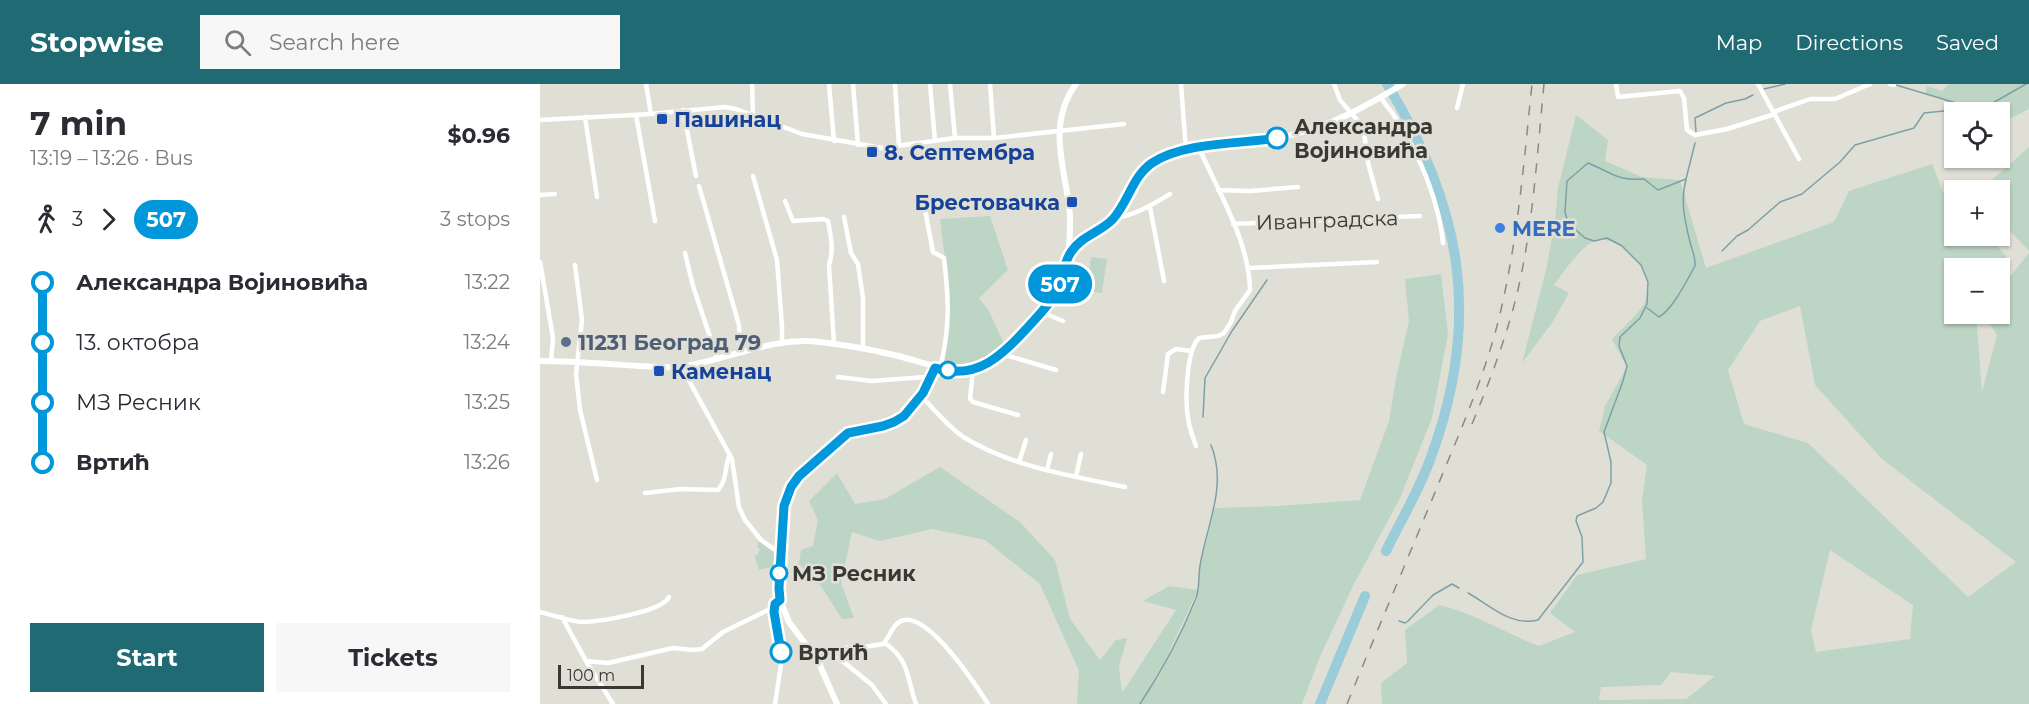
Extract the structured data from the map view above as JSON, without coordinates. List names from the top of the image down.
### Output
{
  "streets": {
    "street": ["Иванградска"]
  },
  "places": {
    "transit": [
      "Пашинац",
      "8. Септембра",
      "Брестовачка",
      "Каменац"
    ],
    "other": [
      "Александра Војиновића",
      "MERE",
      "11231 Београд 79",
      "МЗ Ресник",
      "Вртић"
    ]
  },
  "lines": ["bus line 507"],
  "scale_bar": "100 m",
  "page": {
    "header": "Stopwise",
    "search": "Search here",
    "nav": ["Map", "Directions", "Saved"],
    "heading": ["7 min", "13:19 – 13:26 · Bus", "$0.96"],
    "on_map": "507",
    "map_buttons": ["+", "−"],
    "legs": ["3", "507", "3 stops"],
    "list": [
      {
        "name": "Александра Војиновића",
        "value": "13:22"
      },
      {
        "name": "13. октобра",
        "value": "13:24"
      },
      {
        "name": "МЗ Ресник",
        "value": "13:25"
      },
      {
        "name": "Вртић",
        "value": "13:26"
      }
    ],
    "buttons": ["Start", "Tickets"],
    "scale": "100 m"
  }
}
